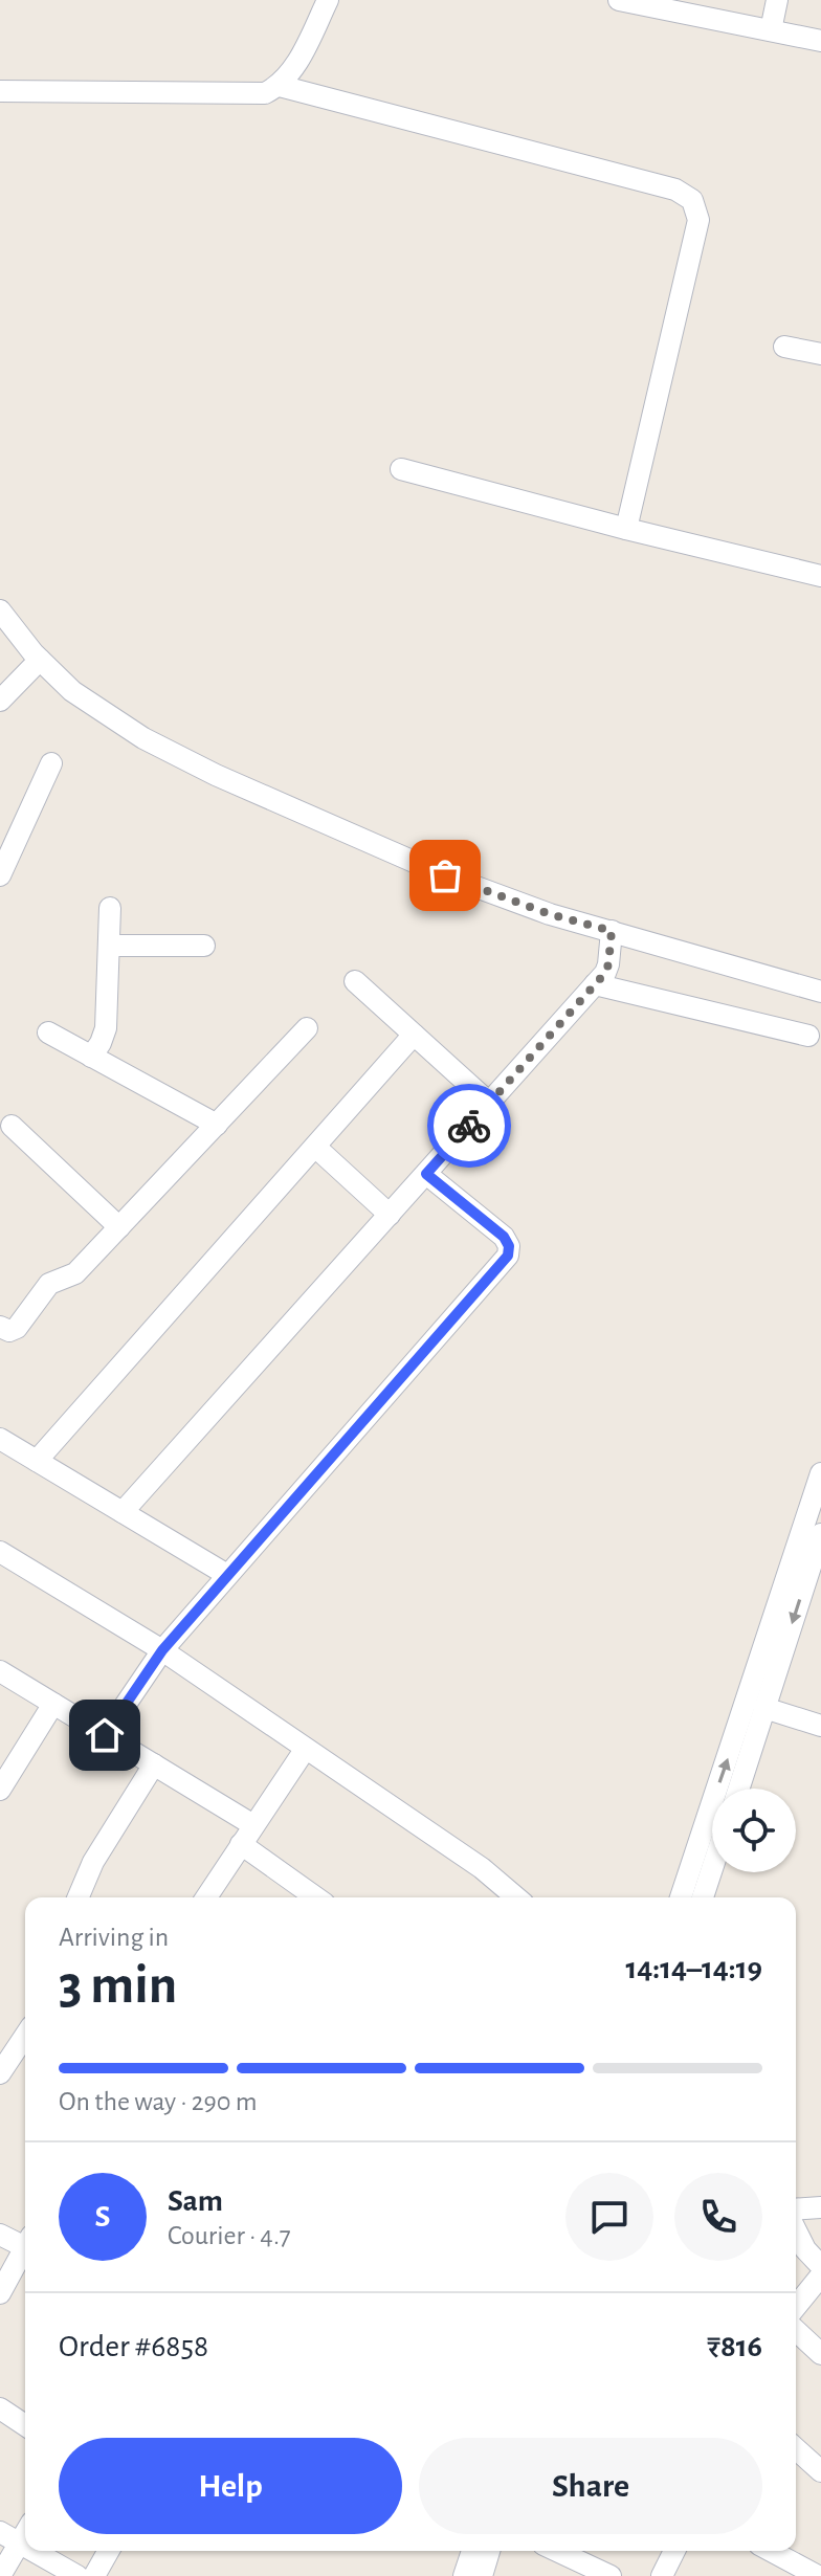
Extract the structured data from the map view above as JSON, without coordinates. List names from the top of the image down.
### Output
{
  "page": {
    "heading": ["3 min", "Arriving in", "14:14–14:19"],
    "panel": [
      "Sam",
      "Courier · 4.7",
      "Order #6858",
      "₹816"
    ],
    "bar": "On the way · 290 m",
    "round": "S",
    "buttons": ["Help", "Share"]
  }
}
